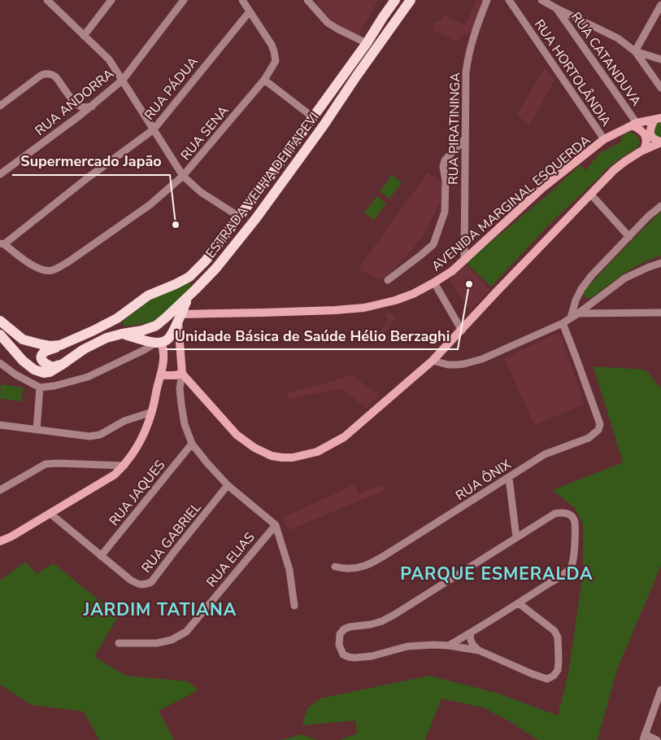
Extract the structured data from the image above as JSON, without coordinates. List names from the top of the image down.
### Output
{
  "streets": {
    "main road": ["ESTRADA VELHA DE ITAPEVI", "AVENIDA MARGINAL ESQUERDA"],
    "street": [
      "RUA CATANDUVA",
      "RUA HORTOLÂNDIA",
      "RUA PÁDUA",
      "RUA ANDORRA",
      "RUA PIRATININGA",
      "RUA SENA",
      "RUA ÔNIX",
      "RUA JAQUES",
      "RUA GABRIEL",
      "RUA ELIAS"
    ]
  },
  "crossings": [
    ["RUA CATANDUVA", "AVENIDA MARGINAL ESQUERDA"],
    ["RUA HORTOLÂNDIA", "AVENIDA MARGINAL ESQUERDA"],
    ["RUA PÁDUA", "RUA SENA"],
    ["RUA PIRATININGA", "AVENIDA MARGINAL ESQUERDA"],
    ["RUA JAQUES", "RUA GABRIEL"]
  ],
  "districts": ["PARQUE ESMERALDA", "JARDIM TATIANA"],
  "places": ["Supermercado Japão", "Unidade Básica de Saúde Hélio Berzaghi"]
}
